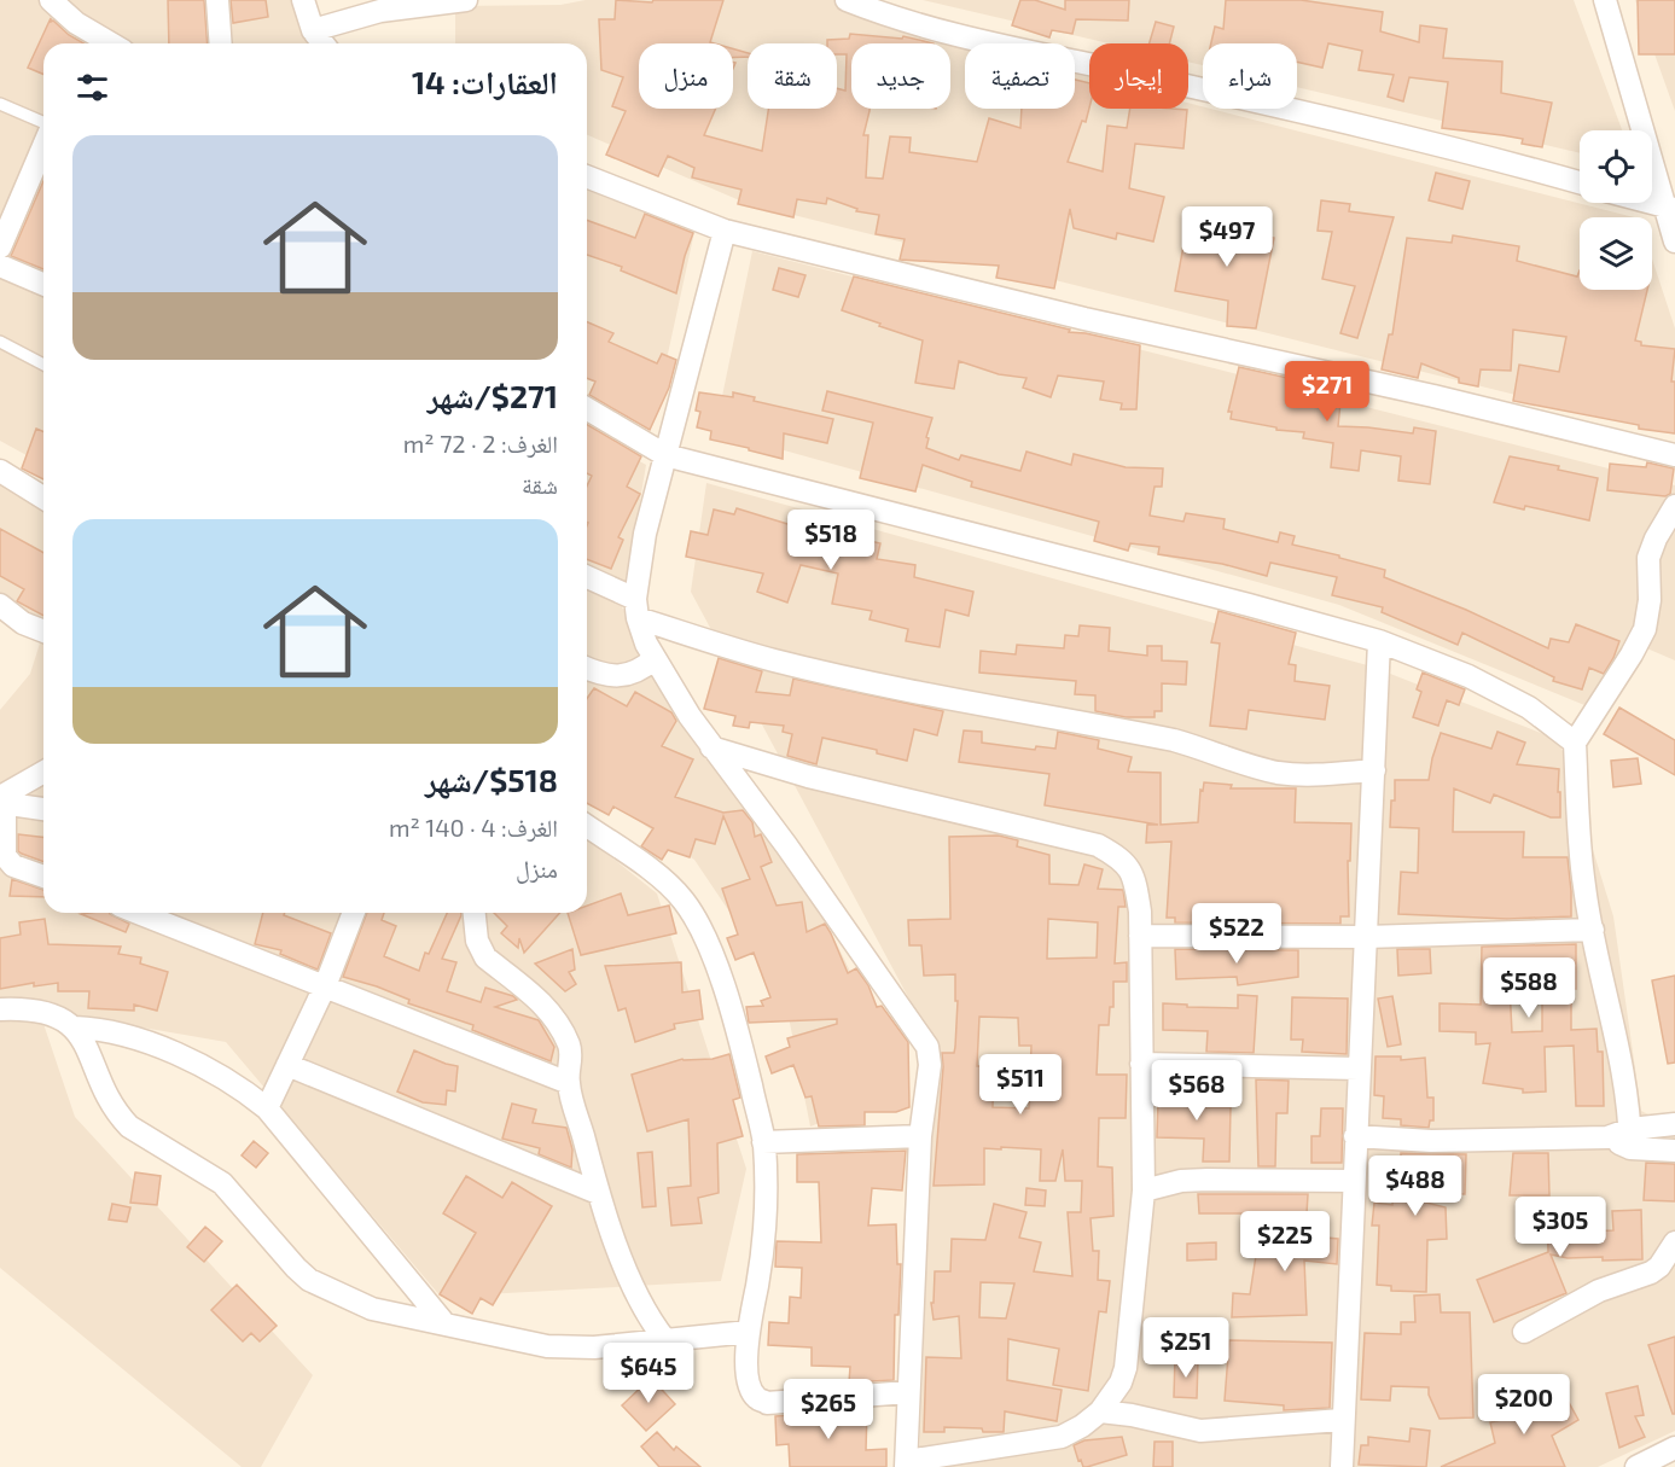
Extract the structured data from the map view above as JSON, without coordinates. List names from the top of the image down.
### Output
{
  "page": {
    "chip": [
      "شراء",
      "إيجار",
      "تصفية",
      "جديد",
      "شقة",
      "منزل"
    ],
    "heading": "العقارات: 14",
    "list": [
      {
        "name": "$271/شهر",
        "note": "الغرف: 2 · 72 m² · شقة"
      },
      {
        "name": "$518/شهر",
        "note": "الغرف: 4 · 140 m² · منزل"
      }
    ],
    "price": [
      "$497",
      "$271",
      "$518",
      "$522",
      "$588",
      "$511",
      "$568",
      "$488",
      "$305",
      "$225",
      "$251",
      "$645",
      "$200",
      "$265"
    ]
  }
}
